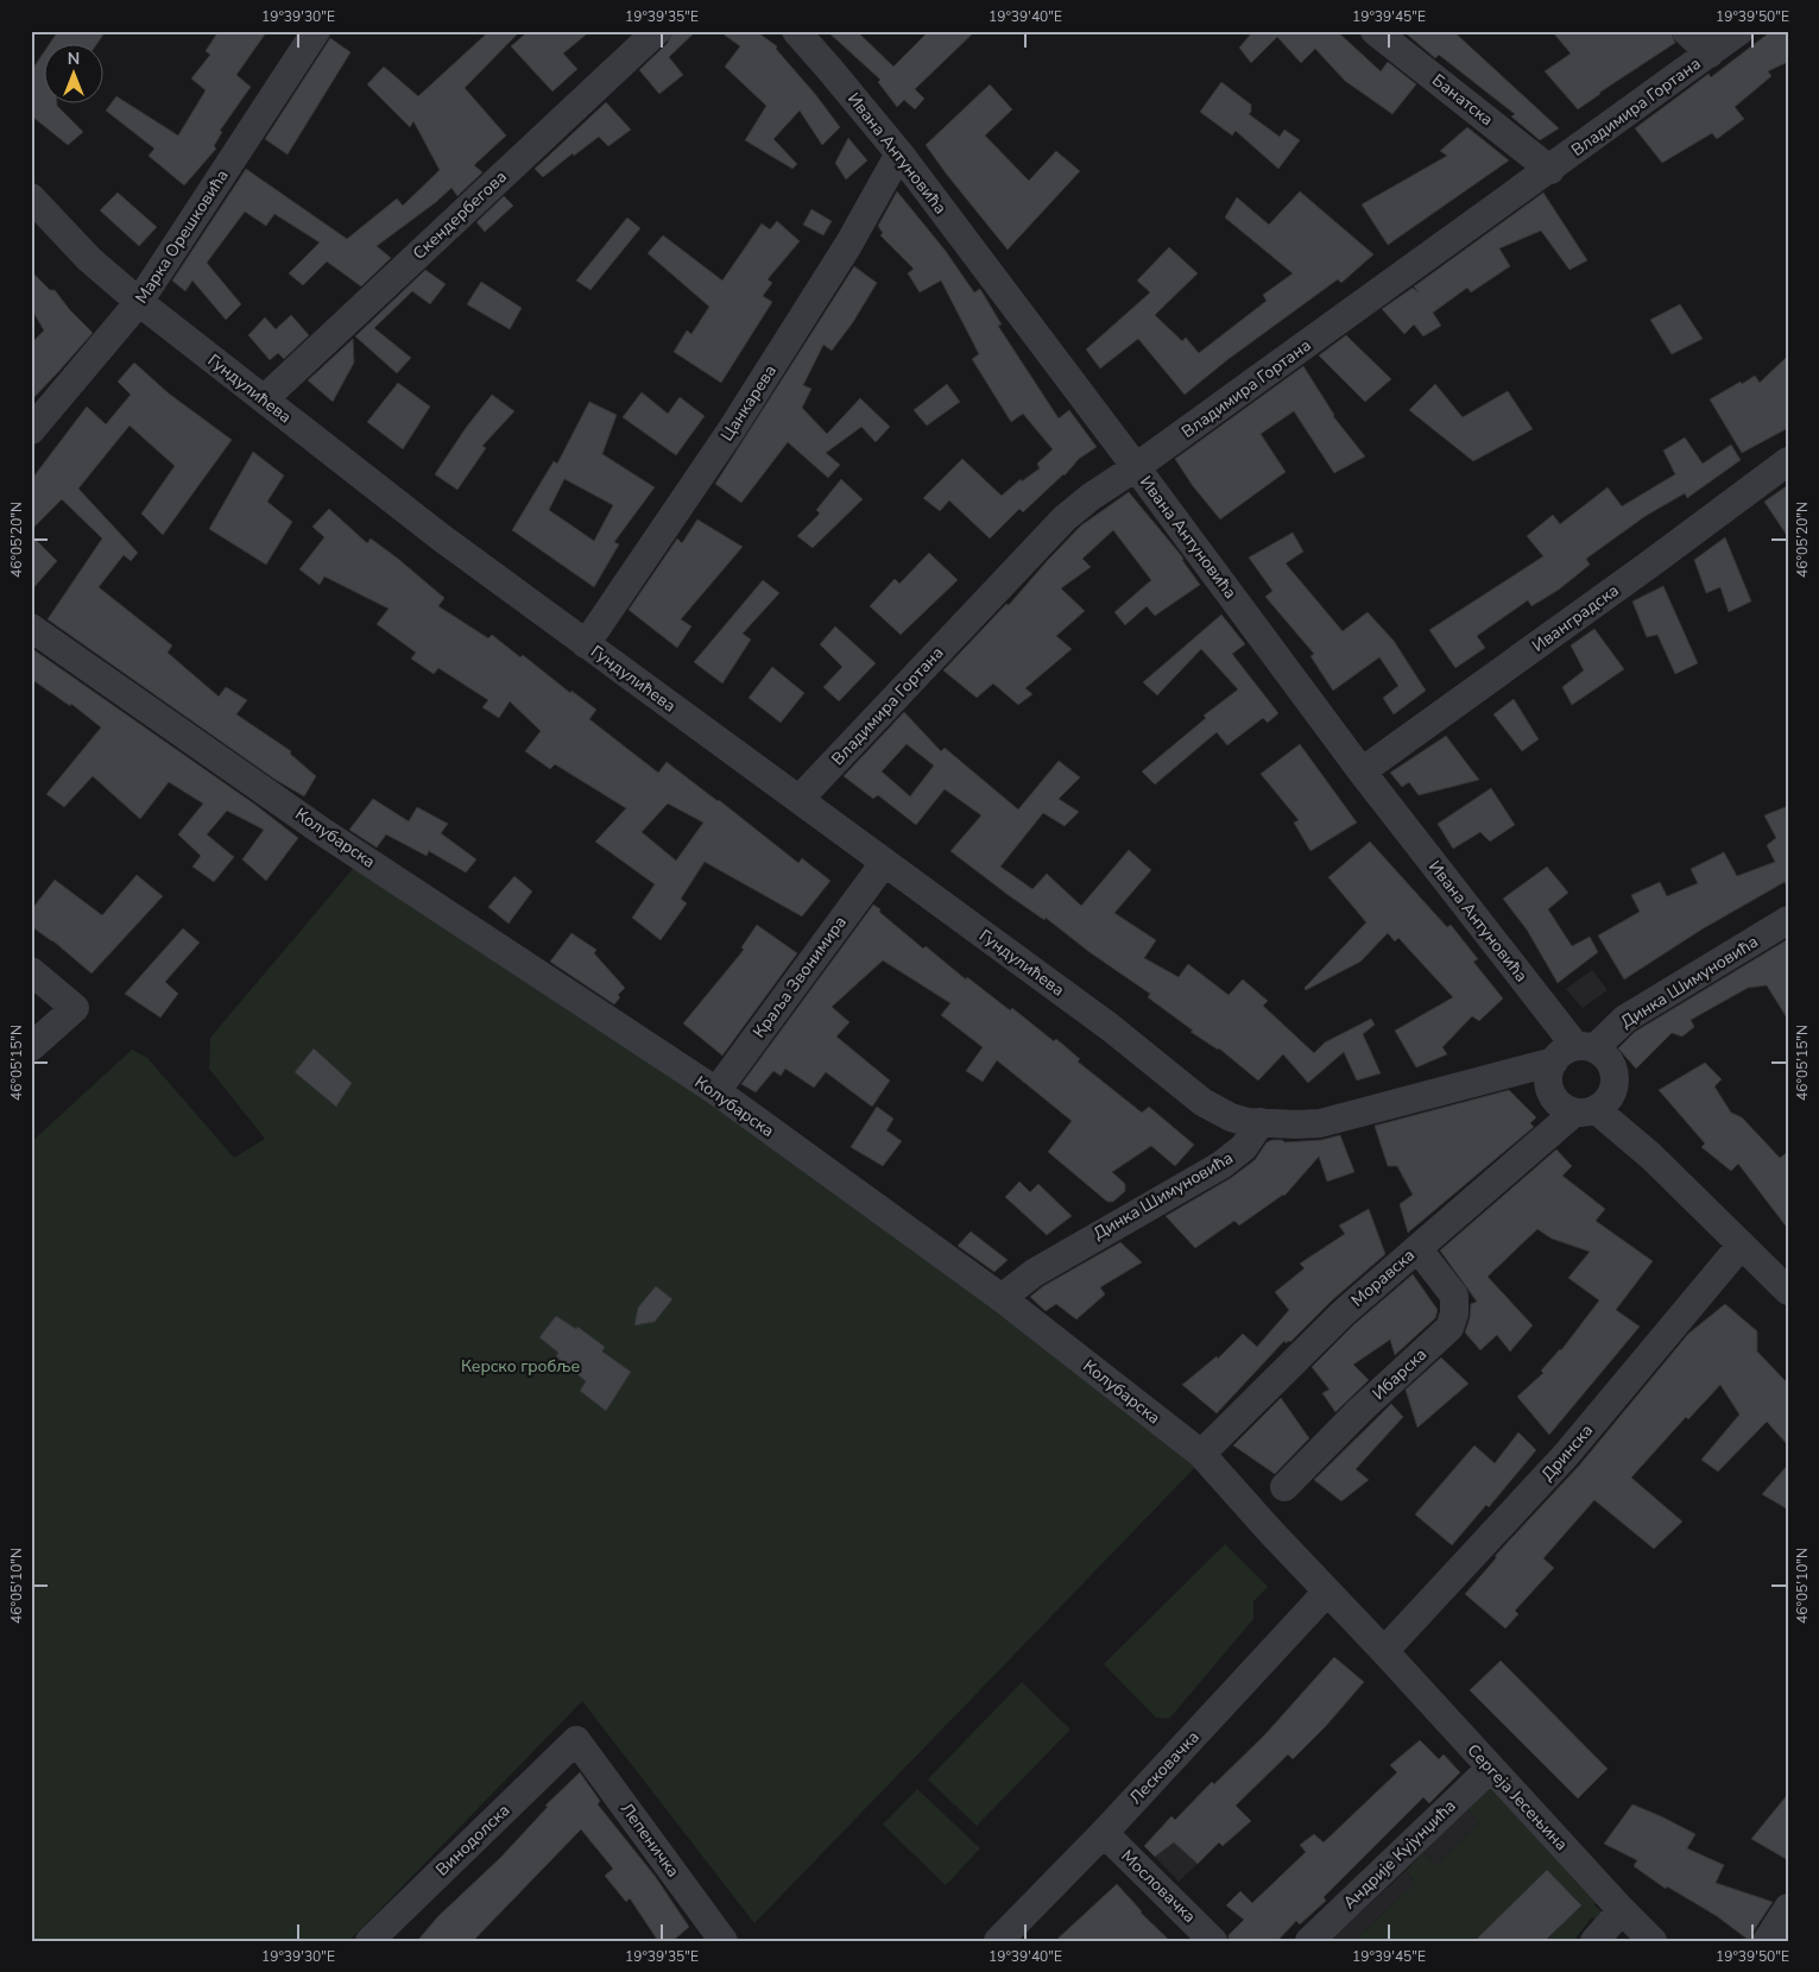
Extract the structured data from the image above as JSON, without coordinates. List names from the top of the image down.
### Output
{
  "streets": {
    "street": [
      "Банатска",
      "Владимира Гортана",
      "Ивана Антуновића",
      "Скендербегова",
      "Марка Орешковића",
      "Гундулићева",
      "Цанкарева",
      "Иванградска",
      "Колубарска",
      "Краља Звонимира",
      "Динка Шимуновића",
      "Моравска",
      "Ибарска",
      "Дринска",
      "Лесковачка",
      "Сергеја Јесењина",
      "Винодолска",
      "Лепеничка",
      "Андрије Кујунџића",
      "Мословачка"
    ]
  },
  "crossings": [
    ["Банатска", "Владимира Гортана"],
    ["Владимира Гортана", "Ивана Антуновића"],
    ["Владимира Гортана", "Гундулићева"],
    ["Ивана Антуновића", "Цанкарева"],
    ["Ивана Антуновића", "Иванградска"],
    ["Ивана Антуновића", "Динка Шимуновића"],
    ["Скендербегова", "Гундулићева"],
    ["Марка Орешковића", "Гундулићева"],
    ["Гундулићева", "Цанкарева"],
    ["Гундулићева", "Краља Звонимира"],
    ["Гундулићева", "Динка Шимуновића"],
    ["Колубарска", "Краља Звонимира"],
    ["Колубарска", "Динка Шимуновића"],
    ["Колубарска", "Моравска"],
    ["Колубарска", "Дринска"],
    ["Колубарска", "Лесковачка"],
    ["Колубарска", "Сергеја Јесењина"],
    ["Моравска", "Ибарска"],
    ["Дринска", "Сергеја Јесењина"],
    ["Лесковачка", "Мословачка"],
    ["Сергеја Јесењина", "Андрије Кујунџића"],
    ["Винодолска", "Лепеничка"]
  ],
  "parks": ["Керско гробље"],
  "north": "top",
  "coordinates": [
    "19°39'30\"E",
    "19°39'35\"E",
    "19°39'40\"E",
    "19°39'45\"E",
    "19°39'50\"E",
    "46°05'20\"N",
    "46°05'15\"N",
    "46°05'10\"N"
  ]
}
